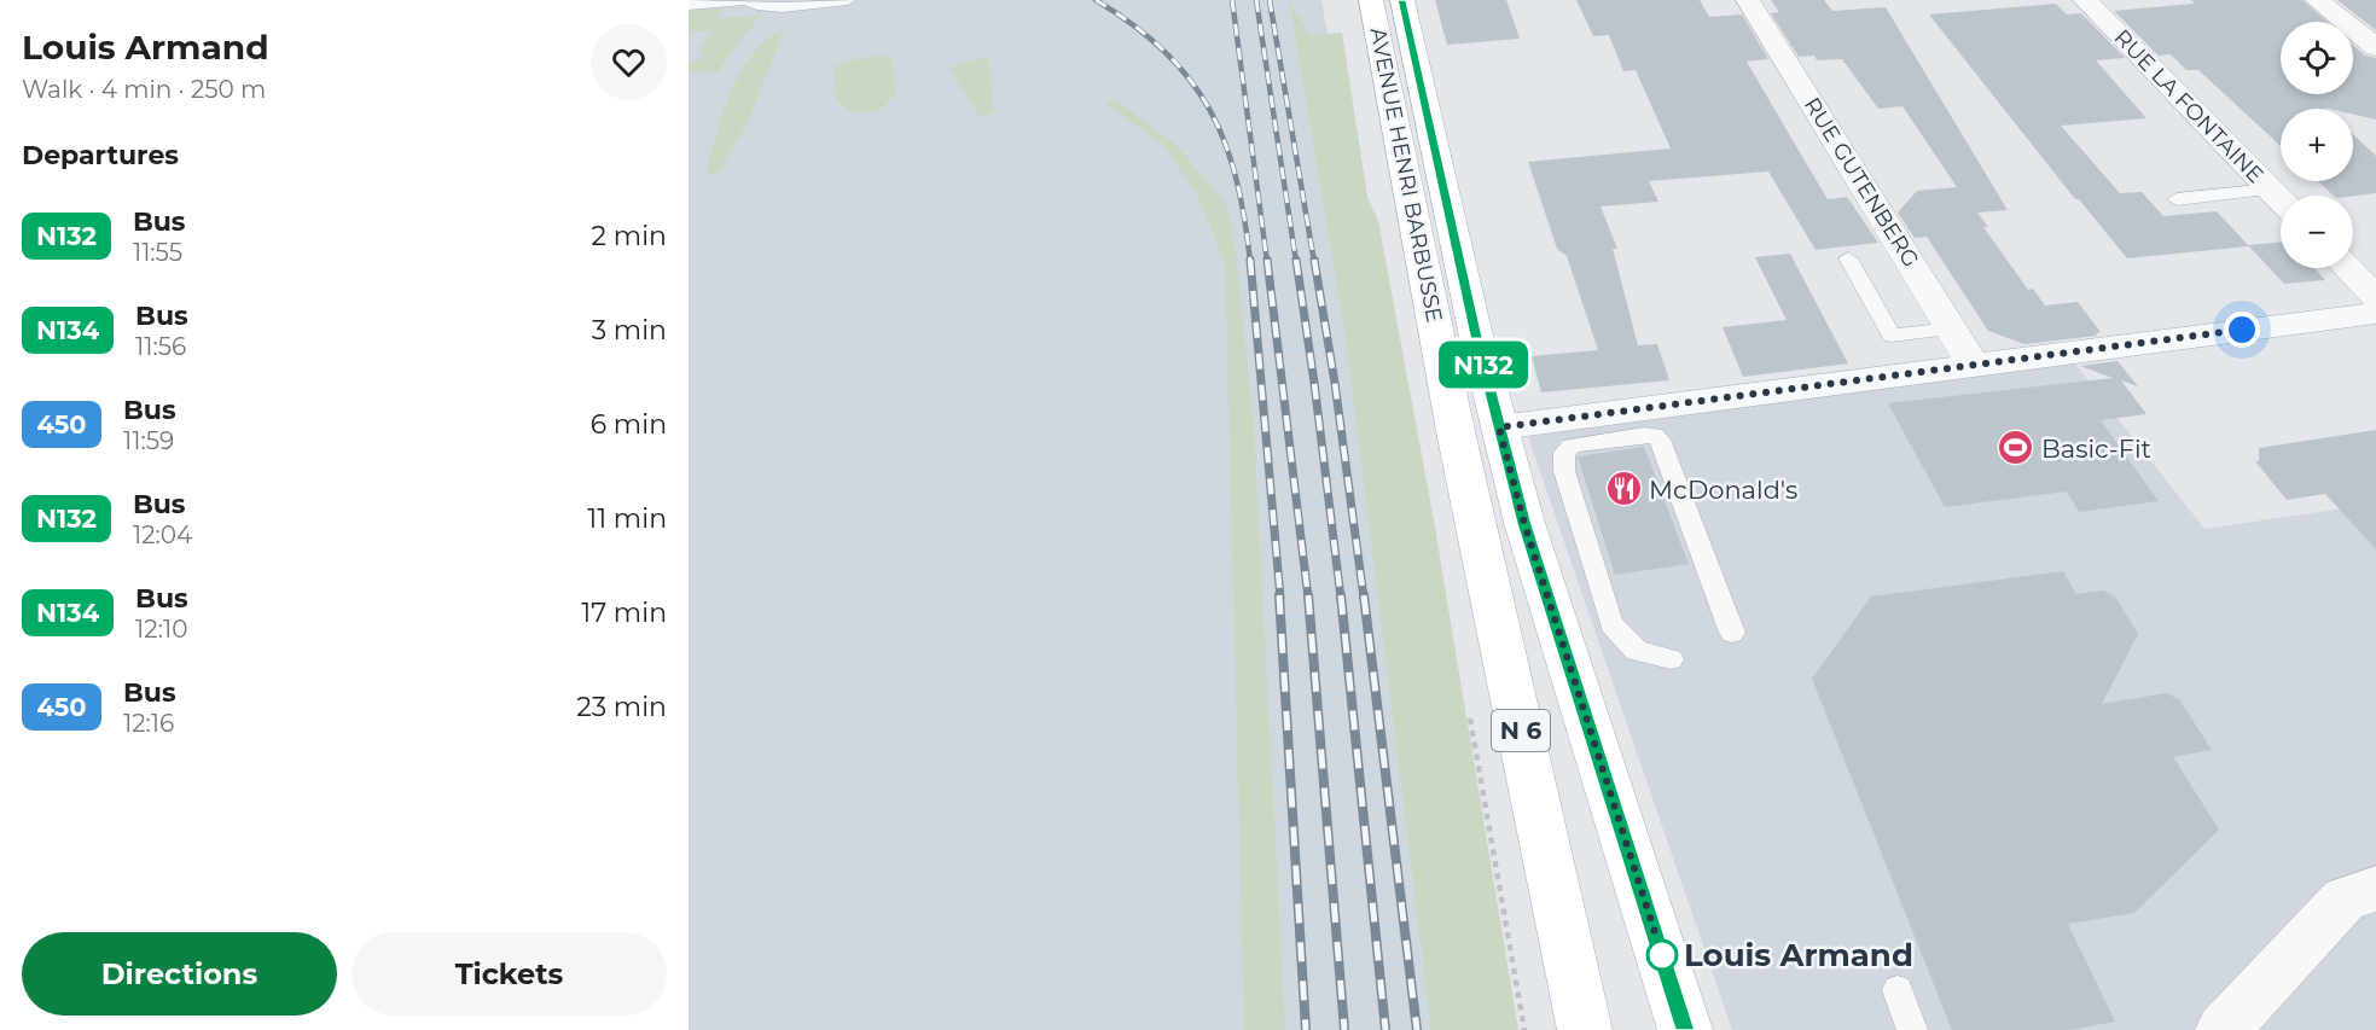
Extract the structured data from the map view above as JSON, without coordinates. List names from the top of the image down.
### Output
{
  "streets": {
    "main road": ["AVENUE HENRI BARBUSSE", "N 6"],
    "street": ["RUE LA FONTAINE", "RUE GUTENBERG"]
  },
  "crossings": [
    ["AVENUE HENRI BARBUSSE", "N 6"]
  ],
  "places": {
    "sports": ["Basic-Fit"],
    "restaurant": ["McDonald's"],
    "other": ["Louis Armand"]
  },
  "lines": ["bus line N132"],
  "page": {
    "heading": [
      ["Louis Armand", "Walk · 4 min · 250 m"],
      "Departures"
    ],
    "on_map": "N132",
    "map_buttons": ["+", "−"],
    "list": [
      {
        "mark": "N132",
        "name": "Bus",
        "note": "11:55",
        "value": "2 min"
      },
      {
        "mark": "N134",
        "name": "Bus",
        "note": "11:56",
        "value": "3 min"
      },
      {
        "mark": "450",
        "name": "Bus",
        "note": "11:59",
        "value": "6 min"
      },
      {
        "mark": "N132",
        "name": "Bus",
        "note": "12:04",
        "value": "11 min"
      },
      {
        "mark": "N134",
        "name": "Bus",
        "note": "12:10",
        "value": "17 min"
      },
      {
        "mark": "450",
        "name": "Bus",
        "note": "12:16",
        "value": "23 min"
      }
    ],
    "buttons": ["Directions", "Tickets"]
  }
}
